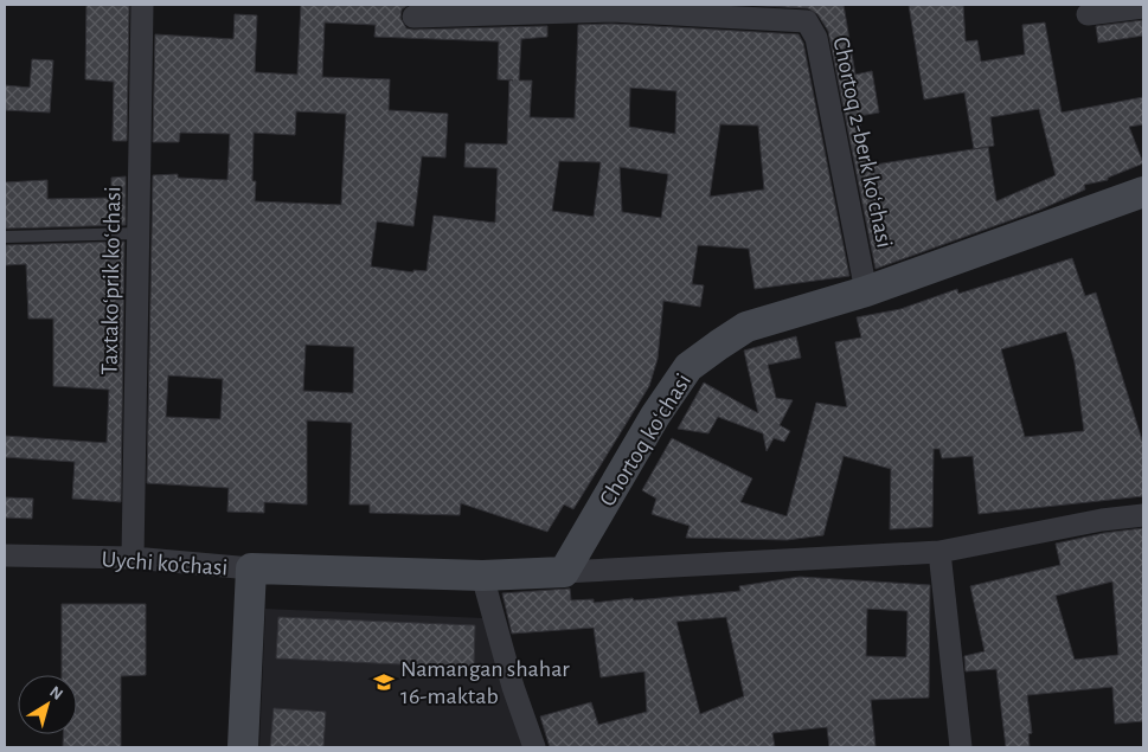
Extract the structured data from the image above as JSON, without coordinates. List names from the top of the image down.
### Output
{
  "streets": {
    "main road": ["Chortoq koʻchasi", "Uychi ko'chasi"],
    "street": ["Chortoq 2-berk koʻchasi", "Taxtakoʻprik koʻchasi"]
  },
  "crossings": [
    ["Chortoq 2-berk koʻchasi", "Chortoq koʻchasi"],
    ["Taxtakoʻprik koʻchasi", "Uychi ko'chasi"]
  ],
  "places": {
    "school or university": ["Namangan shahar 16-maktab"]
  },
  "north": "top right"
}
